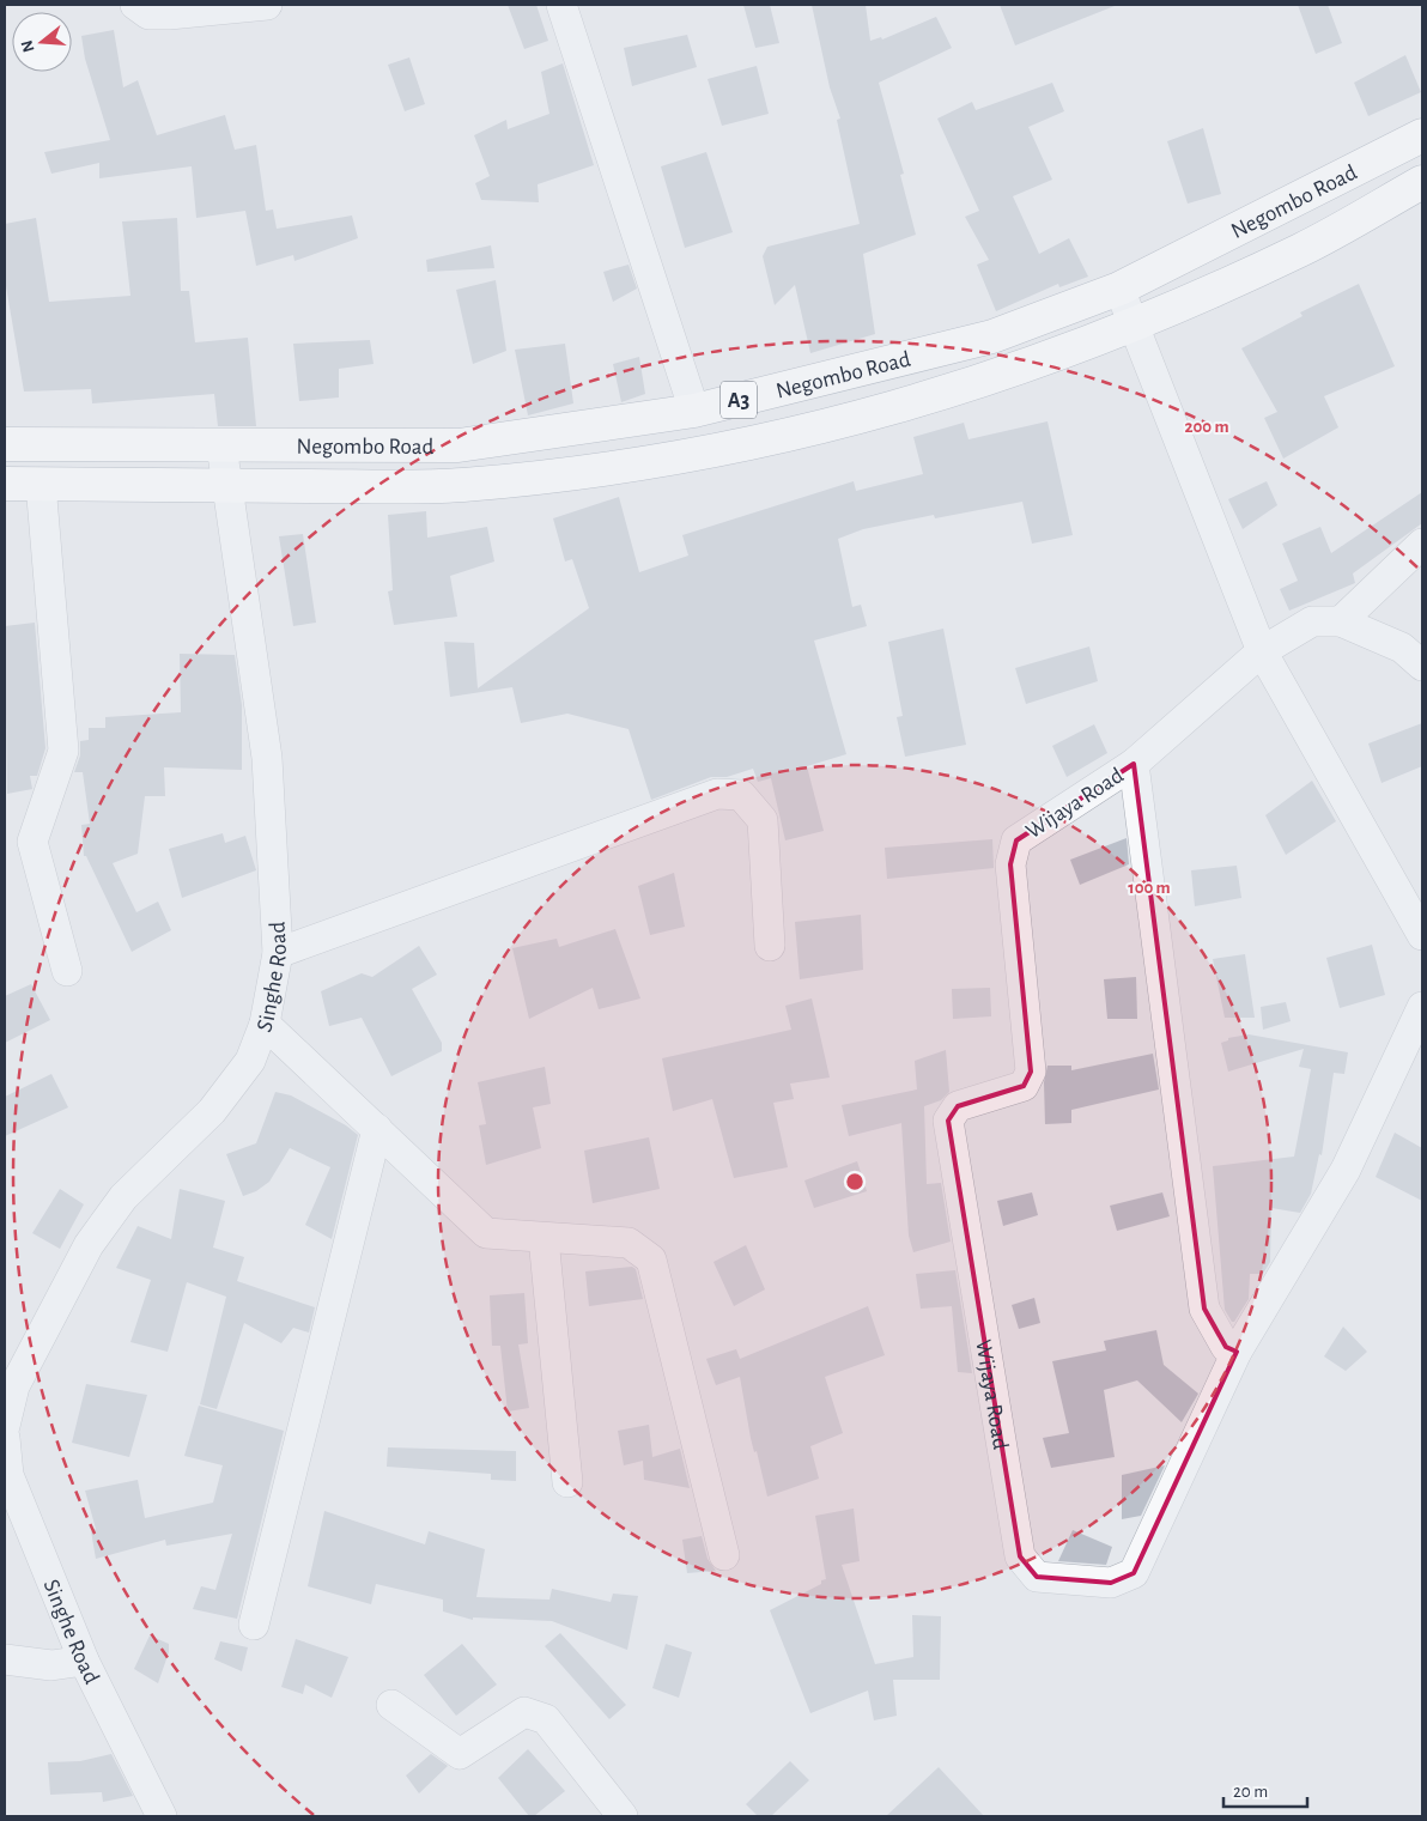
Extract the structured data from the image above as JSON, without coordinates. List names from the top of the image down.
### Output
{
  "streets": {
    "highway": ["Negombo Road", "A3"],
    "street": ["Wijaya Road", "Singhe Road"]
  },
  "crossings": [
    ["Negombo Road", "Singhe Road"]
  ],
  "scale_bar": "20 m",
  "north": "left",
  "rings": ["200 m", "100 m"]
}
